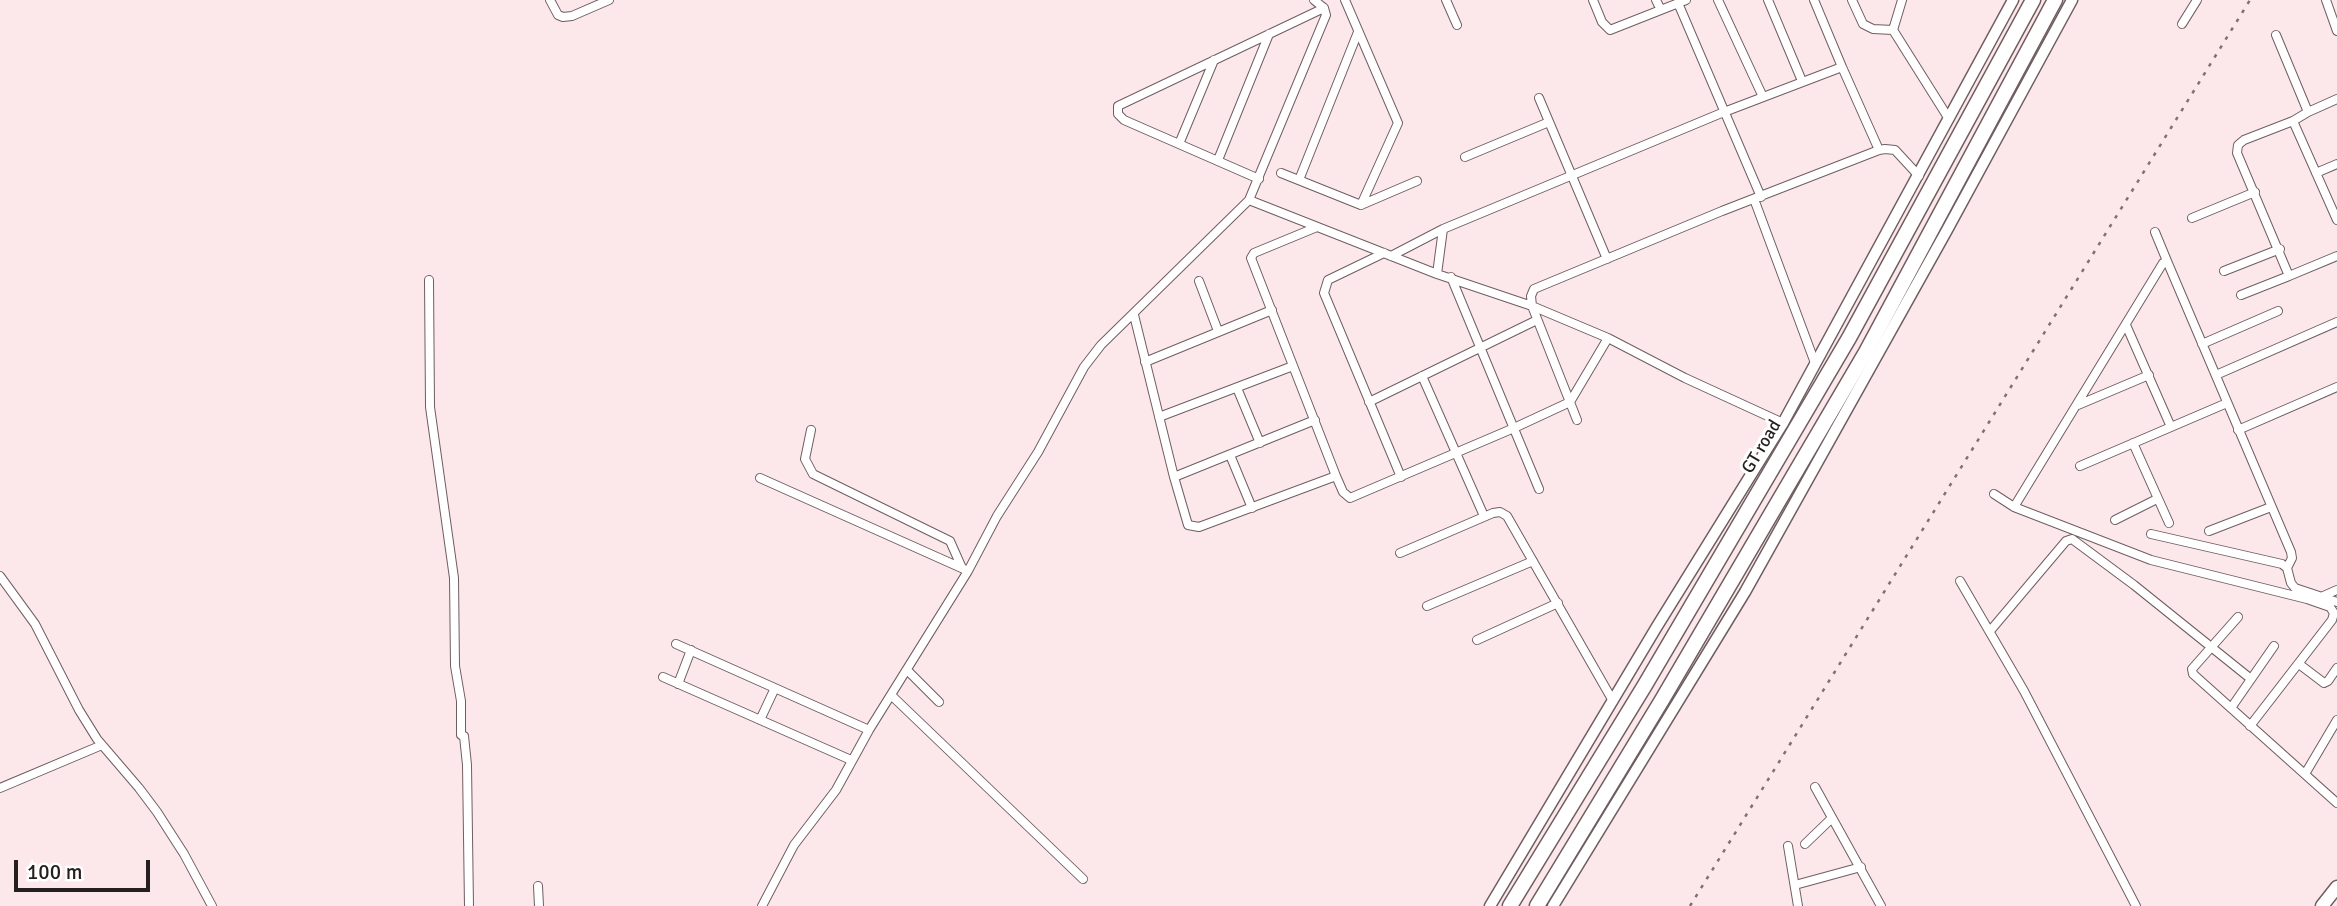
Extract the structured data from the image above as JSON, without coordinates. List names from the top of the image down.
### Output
{
  "streets": {
    "highway": ["GT road"]
  },
  "scale_bar": "100 m"
}
